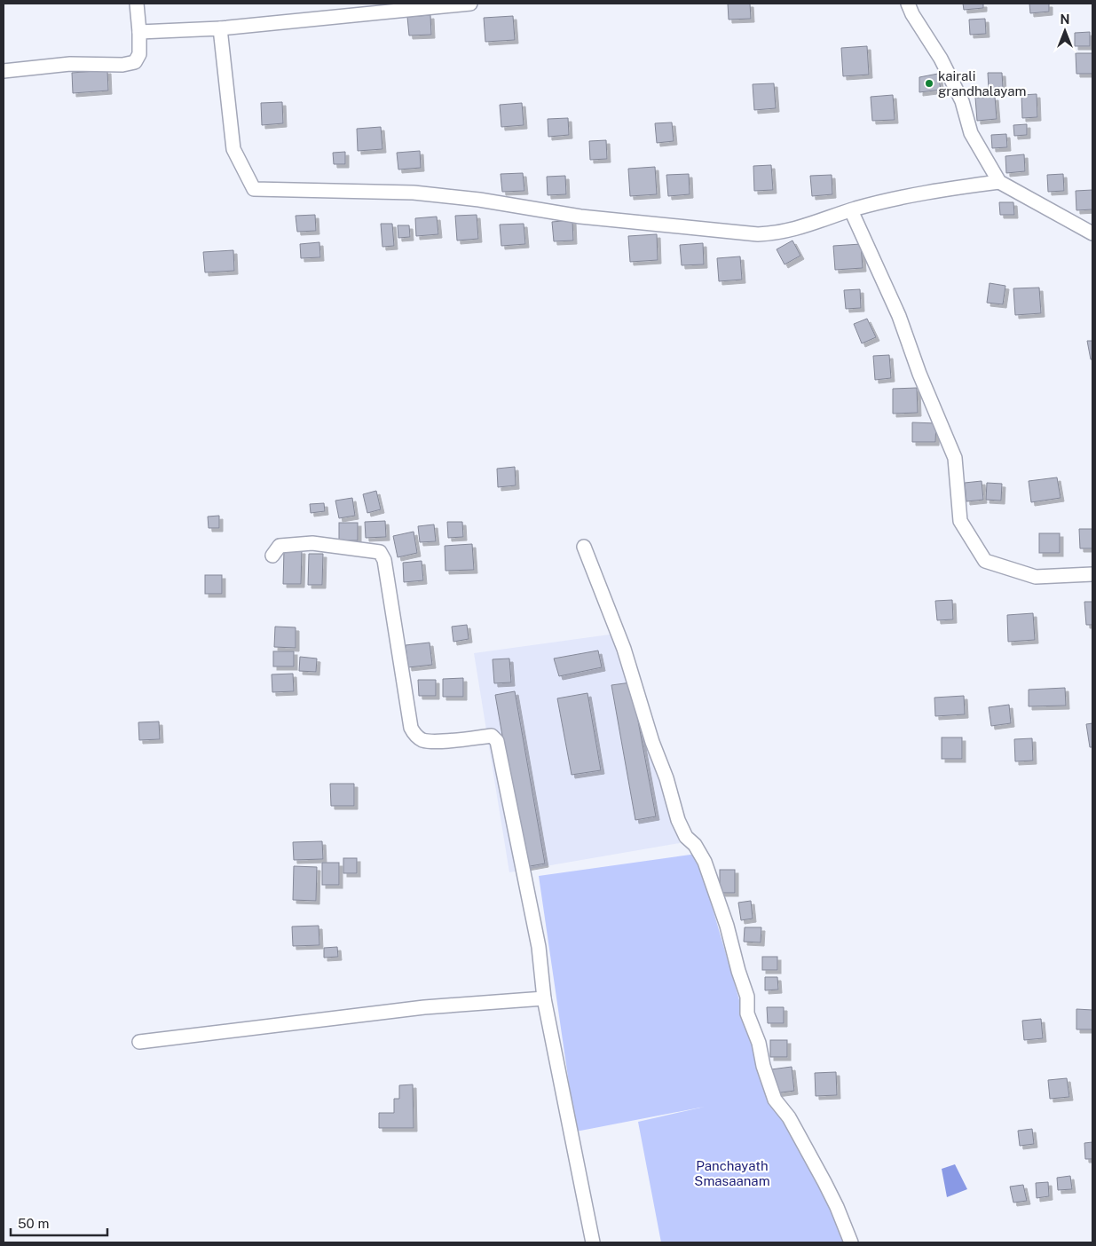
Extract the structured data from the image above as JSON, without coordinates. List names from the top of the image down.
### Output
{
  "parks": ["Panchayath Smasaanam"],
  "places": ["kairali grandhalayam"],
  "scale_bar": "50 m",
  "north": "top"
}
